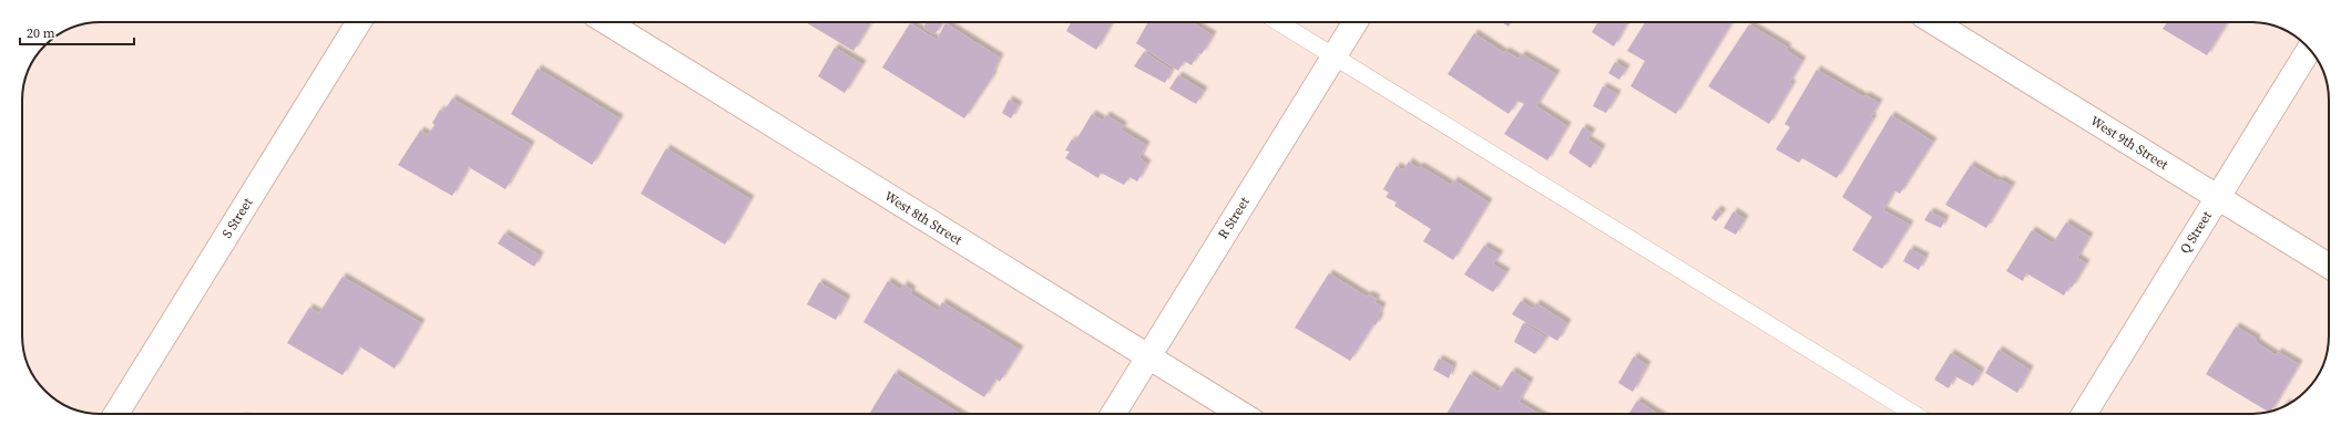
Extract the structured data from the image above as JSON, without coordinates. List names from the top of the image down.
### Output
{
  "streets": {
    "street": [
      "West 9th Street",
      "S Street",
      "West 8th Street",
      "R Street",
      "Q Street"
    ]
  },
  "crossings": [
    ["West 9th Street", "Q Street"],
    ["West 8th Street", "R Street"]
  ],
  "scale_bar": "20 m"
}
